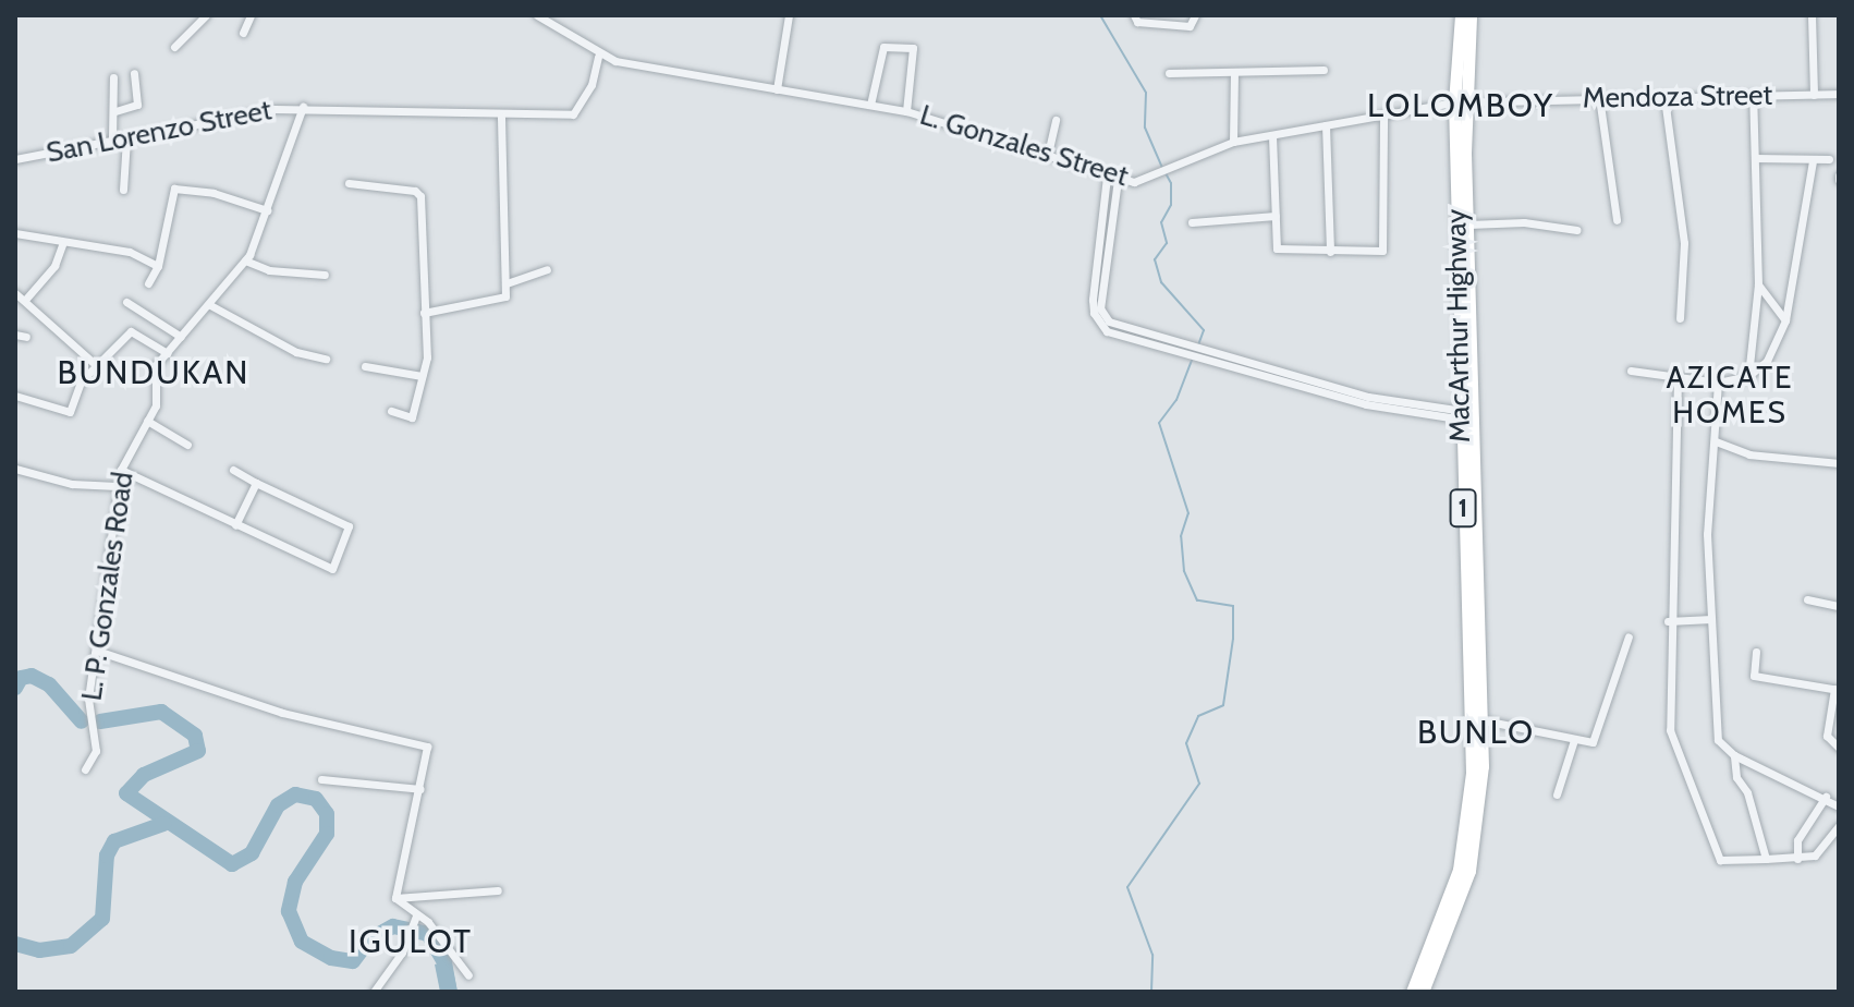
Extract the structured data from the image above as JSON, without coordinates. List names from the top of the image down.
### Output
{
  "streets": {
    "highway": ["MacArthur Highway", "1"],
    "street": [
      "Mendoza Street",
      "San Lorenzo Street",
      "L. Gonzales Street",
      "L. P. Gonzales Road"
    ]
  },
  "crossings": [
    ["Mendoza Street", "L. Gonzales Street"],
    ["Mendoza Street", "MacArthur Highway"],
    ["San Lorenzo Street", "L. P. Gonzales Road"],
    ["L. Gonzales Street", "MacArthur Highway"]
  ],
  "districts": [
    "LOLOMBOY",
    "BUNDUKAN",
    "AZICATE HOMES",
    "BUNLO",
    "IGULOT"
  ]
}
